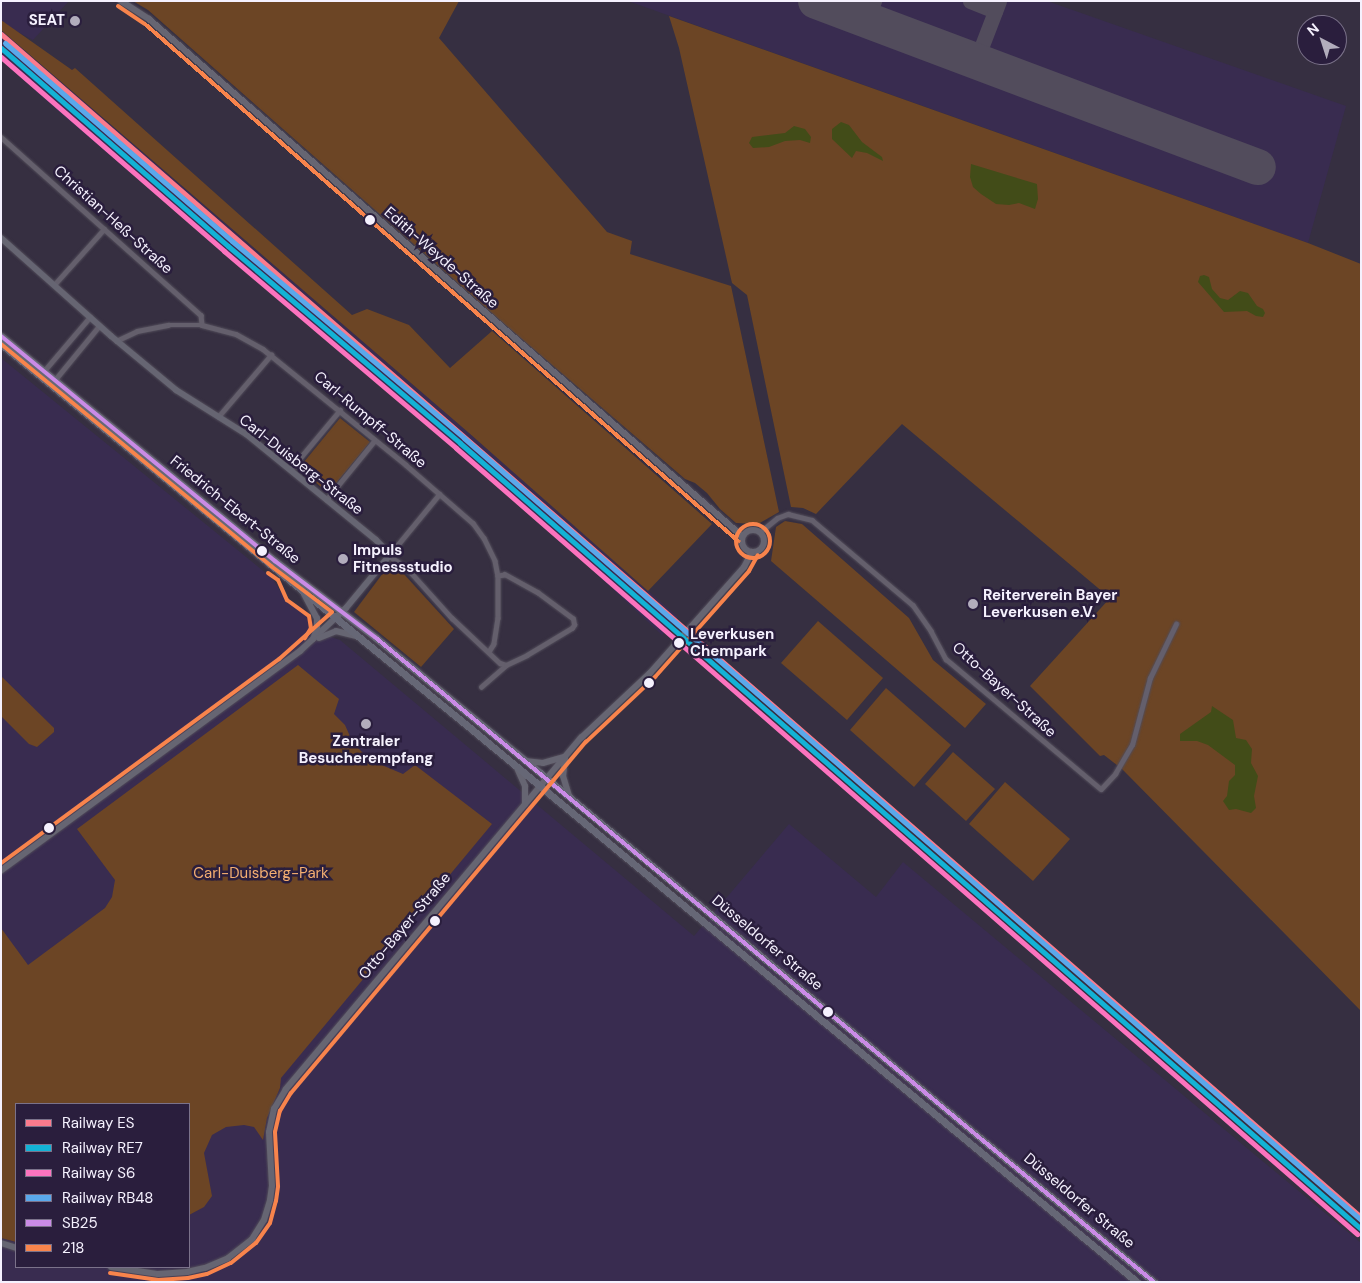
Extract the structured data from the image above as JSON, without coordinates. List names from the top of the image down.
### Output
{
  "streets": {
    "main road": ["Friedrich-Ebert-Straße", "Düsseldorfer Straße"],
    "street": [
      "Christian-Heß-Straße",
      "Edith-Weyde-Straße",
      "Carl-Rumpff-Straße",
      "Carl-Duisberg-Straße",
      "Otto-Bayer-Straße"
    ]
  },
  "crossings": [
    ["Christian-Heß-Straße", "Carl-Rumpff-Straße"],
    ["Edith-Weyde-Straße", "Otto-Bayer-Straße"],
    ["Carl-Rumpff-Straße", "Carl-Duisberg-Straße"],
    ["Friedrich-Ebert-Straße", "Düsseldorfer Straße"],
    ["Otto-Bayer-Straße", "Düsseldorfer Straße"]
  ],
  "parks": ["Carl-Duisberg-Park"],
  "places": [
    "SEAT",
    "Impuls Fitnessstudio",
    "Reiterverein Bayer Leverkusen e.V.",
    "Leverkusen Chempark",
    "Zentraler Besucherempfang"
  ],
  "lines": [
    "transit line 218",
    "rail line ES",
    "rail line RB48",
    "rail line RE7",
    "rail line S6",
    "transit line SB25"
  ],
  "legend": [
    "Railway ES",
    "Railway RE7",
    "Railway S6",
    "Railway RB48",
    "SB25",
    "218"
  ],
  "north": "top left"
}
